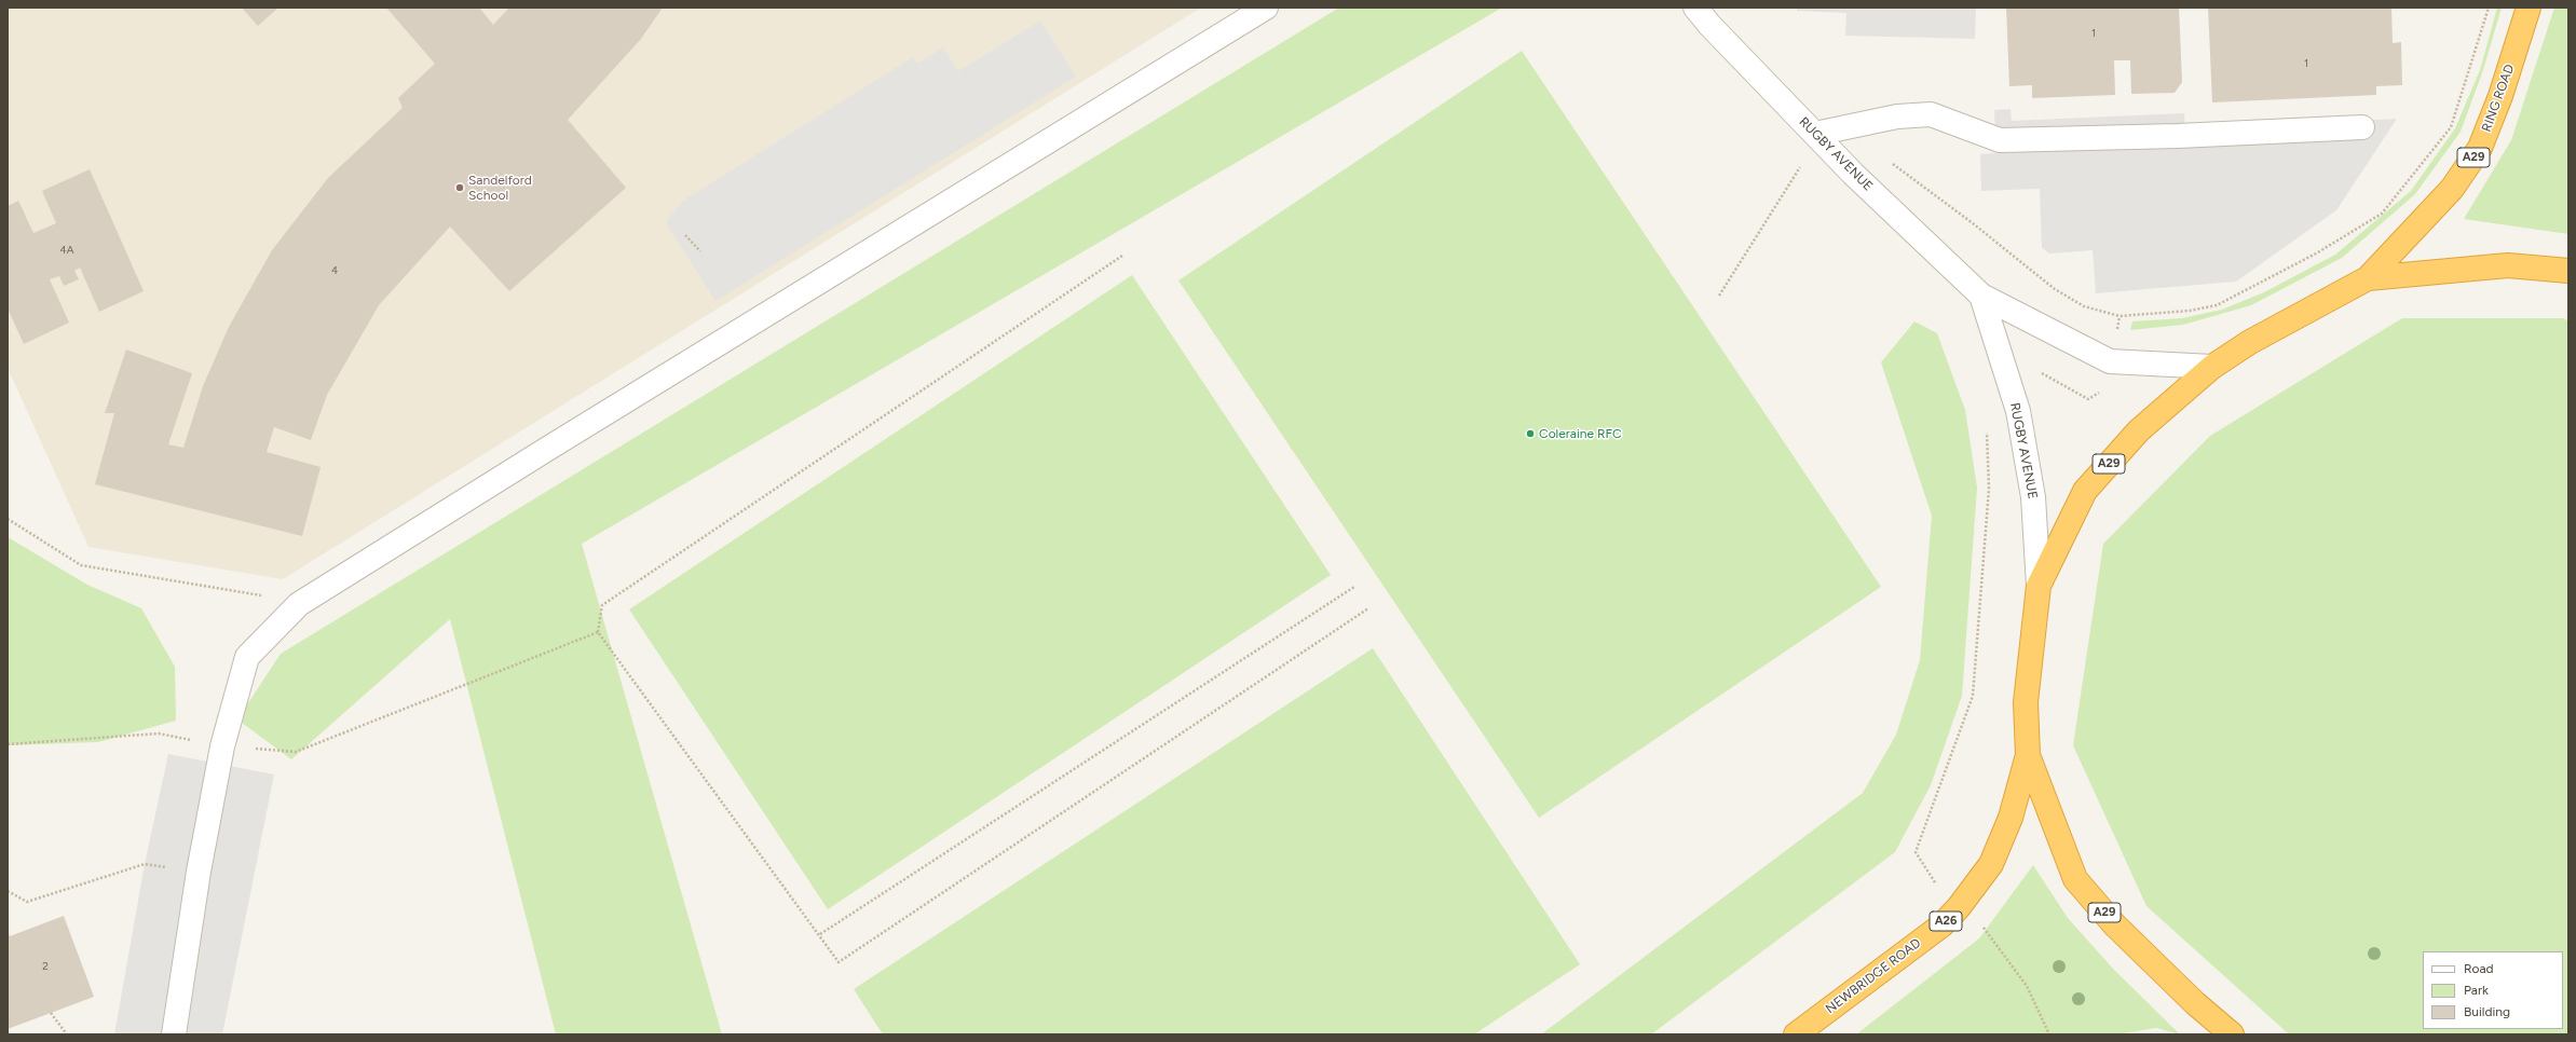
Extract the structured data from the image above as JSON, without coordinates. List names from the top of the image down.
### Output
{
  "streets": {
    "highway": [
      "RING ROAD",
      "A29",
      "A26",
      "NEWBRIDGE ROAD"
    ],
    "street": ["RUGBY AVENUE"]
  },
  "crossings": [
    ["RING ROAD", "A29"],
    ["RUGBY AVENUE", "A29"],
    ["A29", "NEWBRIDGE ROAD"]
  ],
  "places": ["Sandelford School", "Coleraine RFC"],
  "house_numbers": [
    "1",
    "1",
    "4A",
    "4",
    "2"
  ],
  "legend": ["Road", "Park", "Building"]
}
